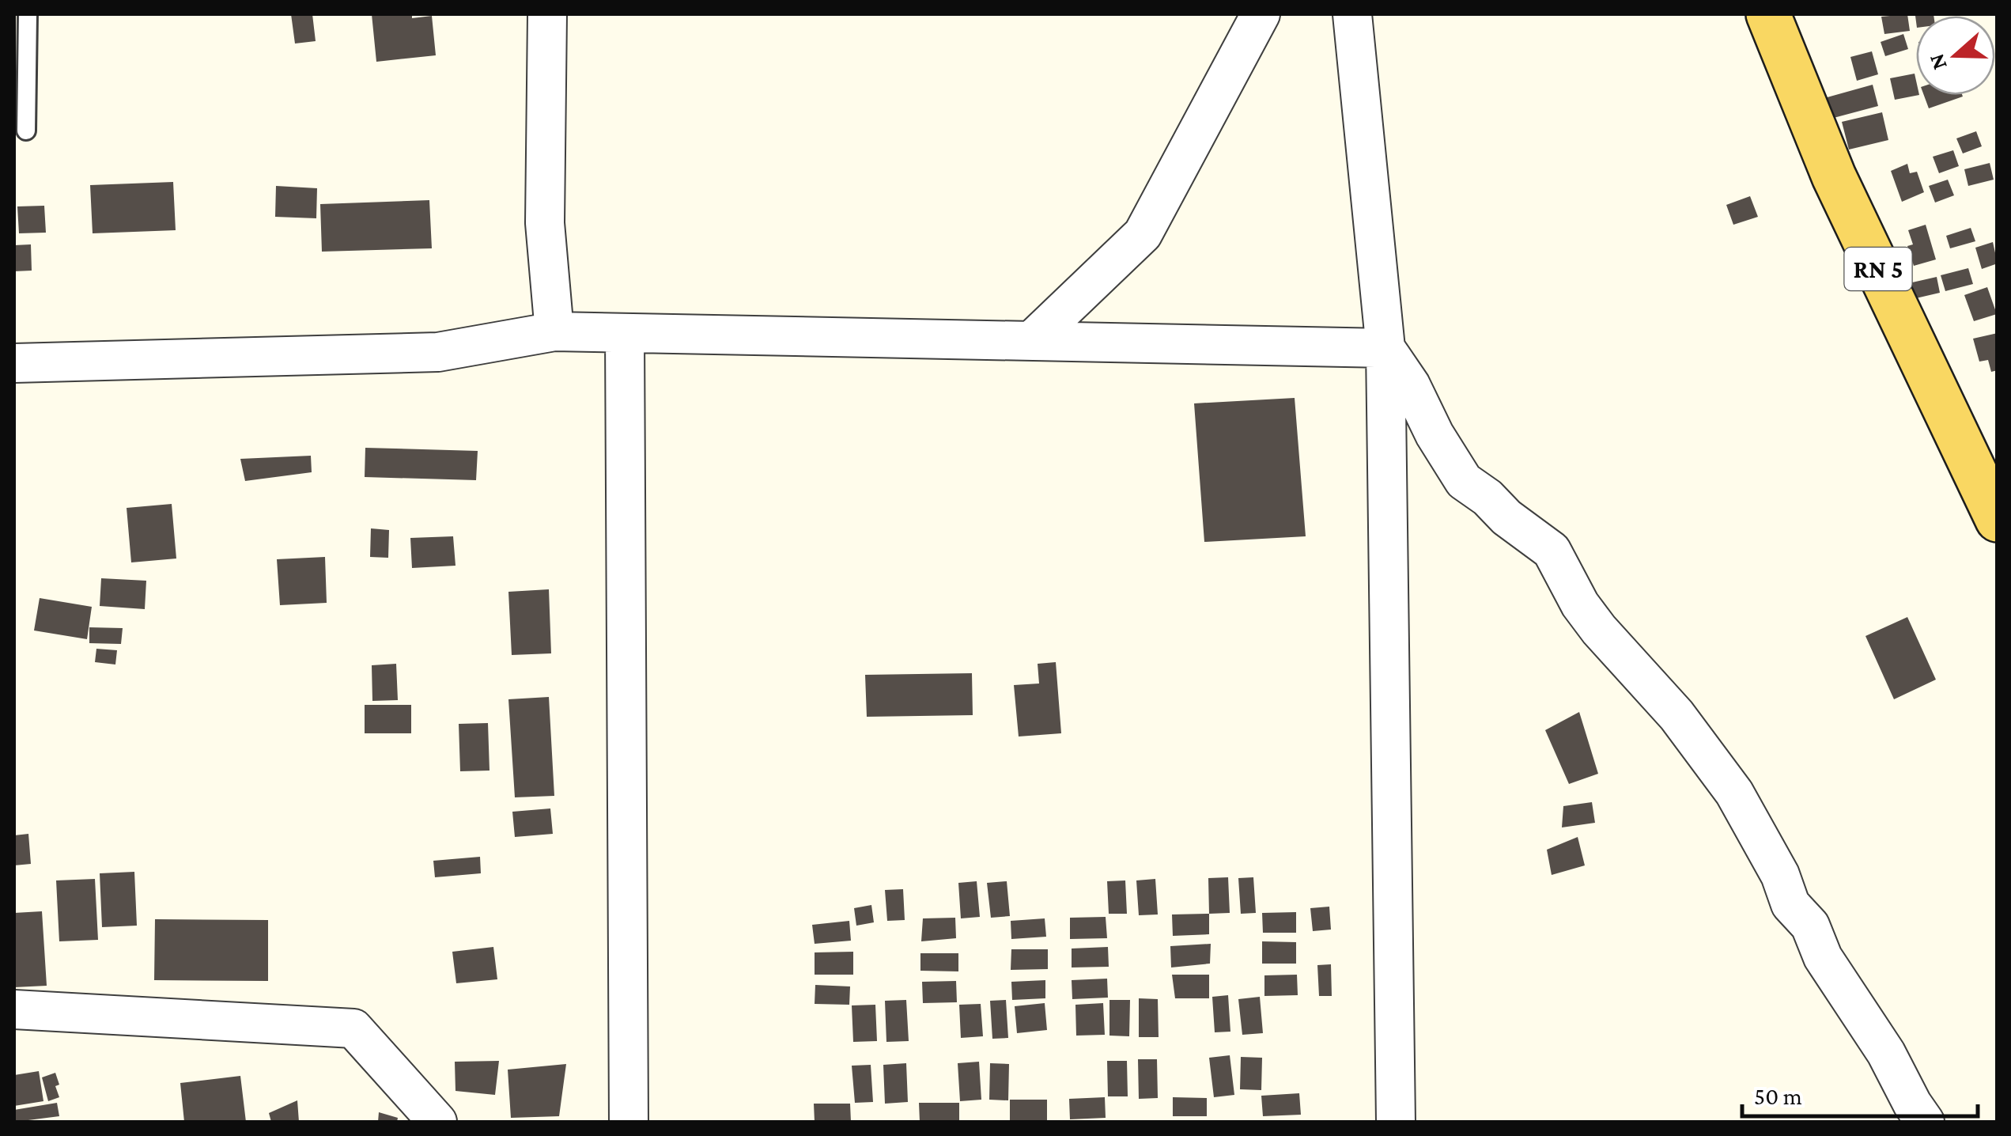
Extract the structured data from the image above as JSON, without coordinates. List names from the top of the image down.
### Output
{
  "streets": {
    "main road": ["RN 5"]
  },
  "scale_bar": "50 m",
  "north": "left"
}
